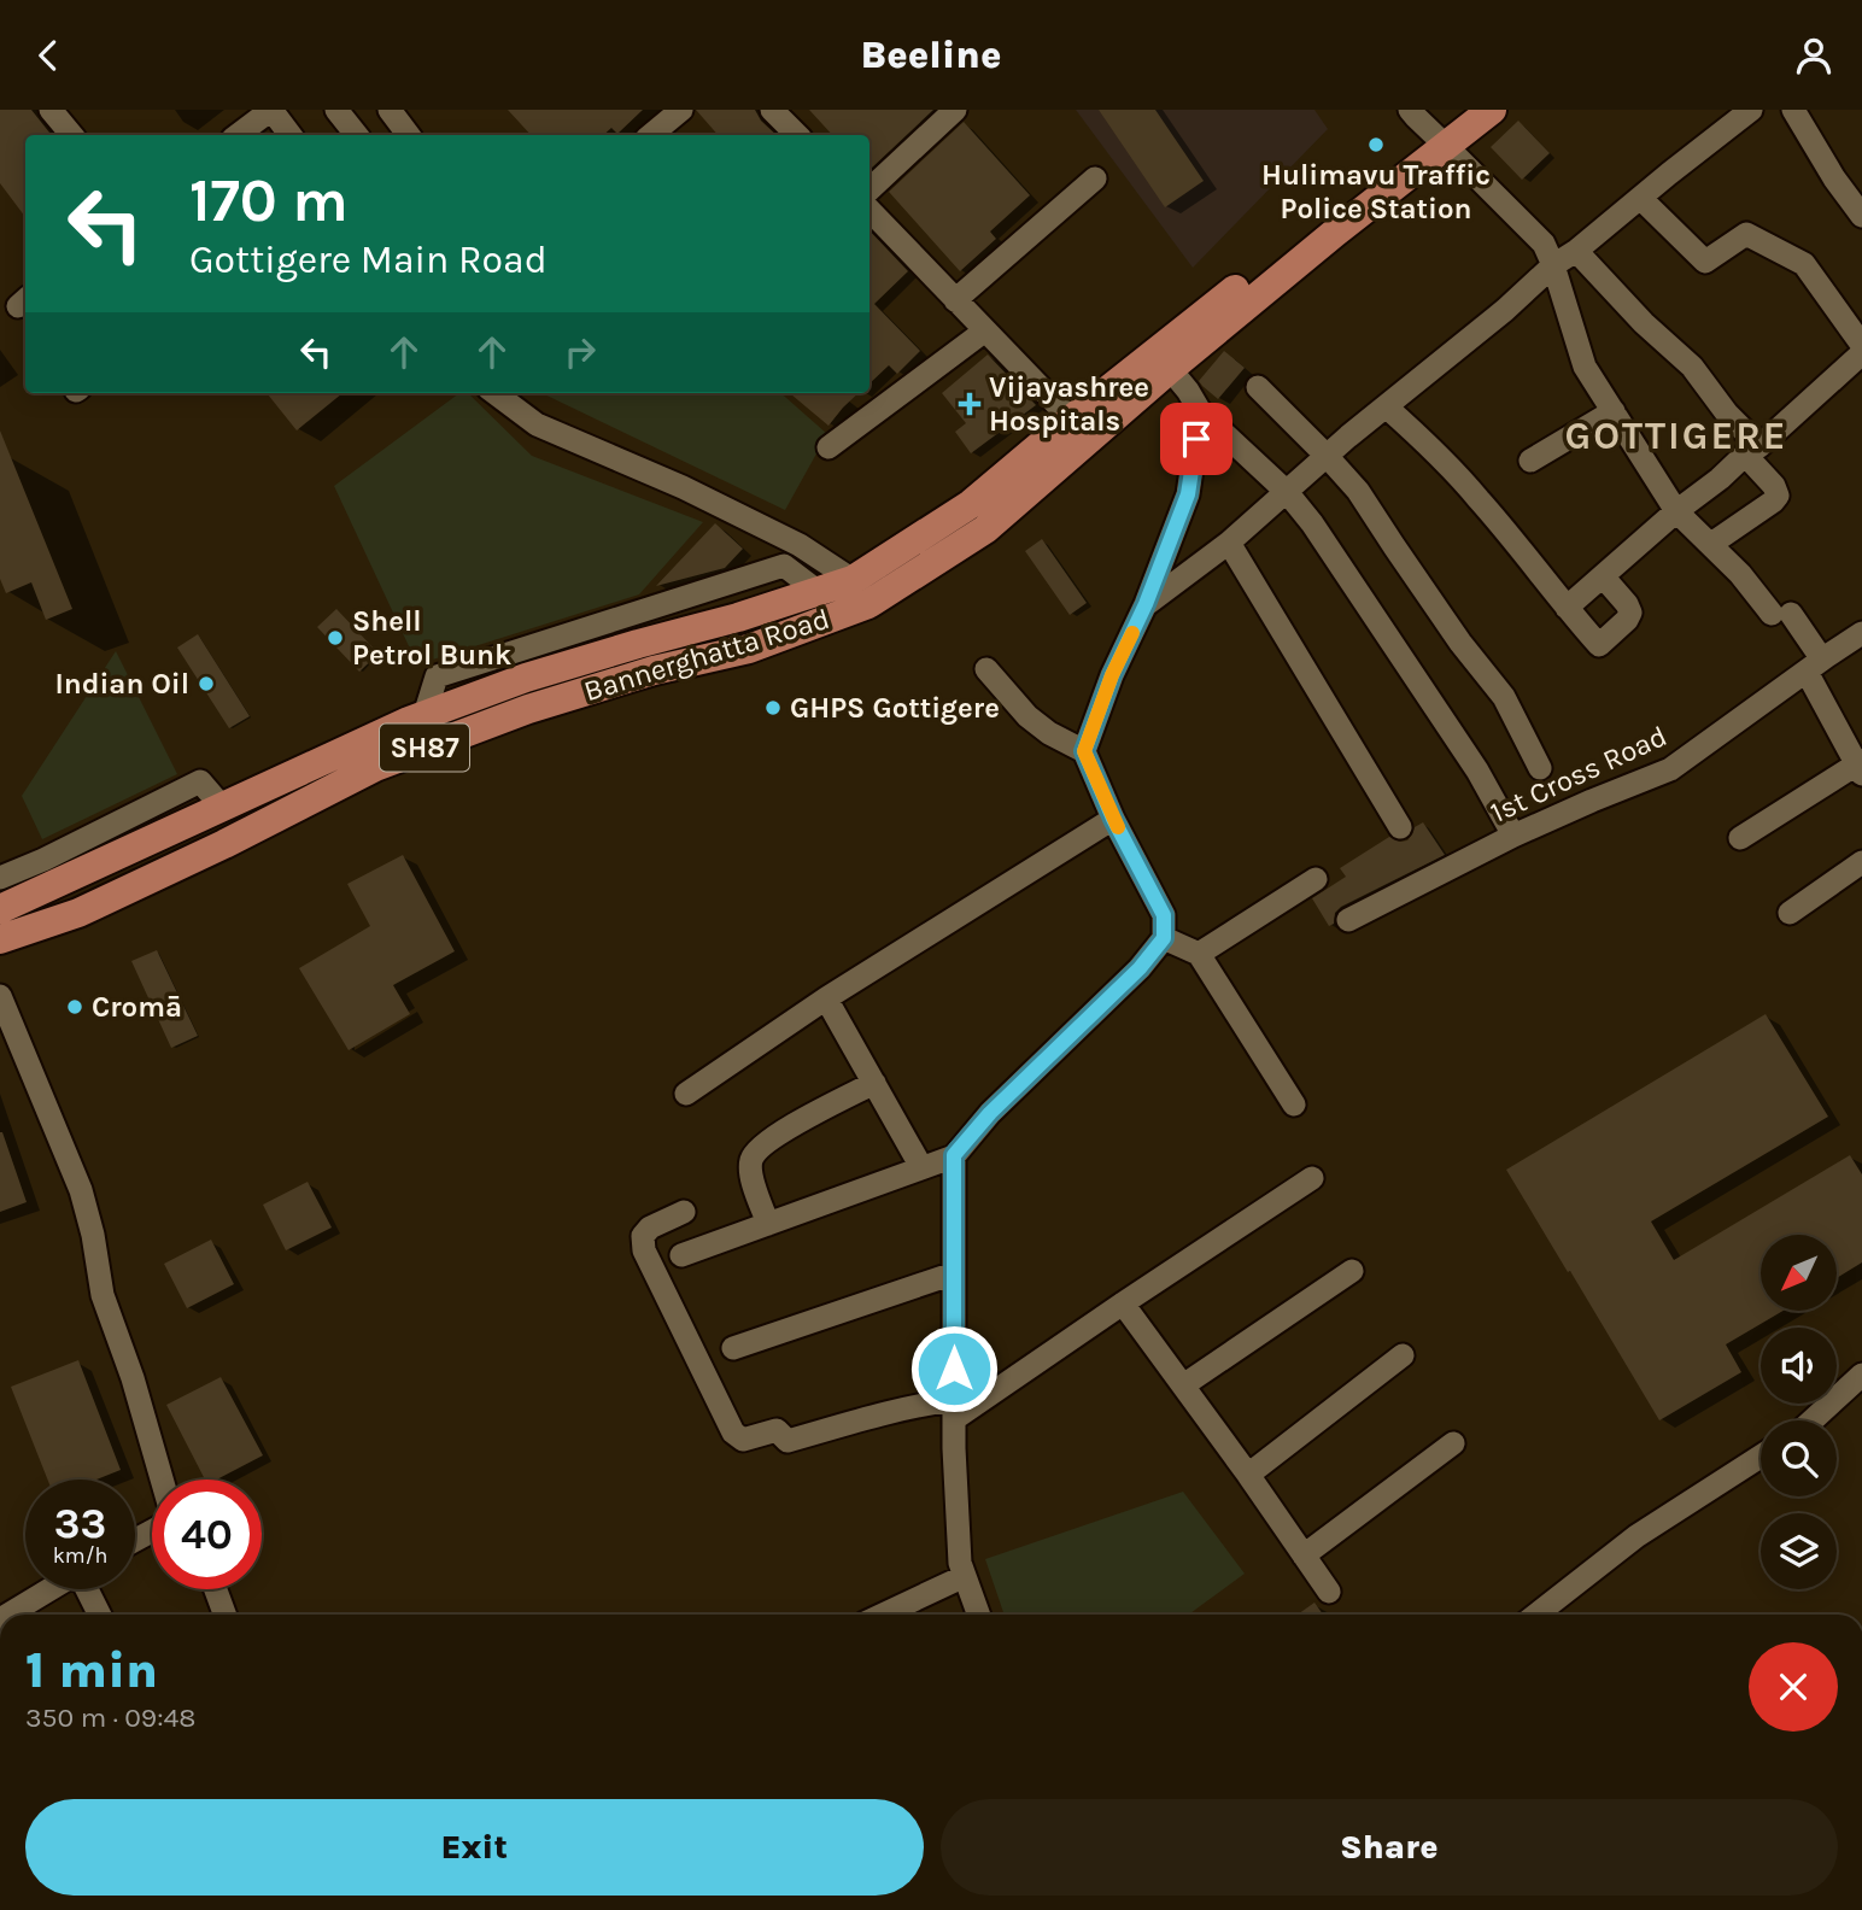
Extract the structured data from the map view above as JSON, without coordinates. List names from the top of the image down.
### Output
{
  "streets": {
    "main road": ["Bannerghatta Road", "SH87"],
    "street": ["1st Cross Road"]
  },
  "districts": ["GOTTIGERE"],
  "places": {
    "other": [
      "Hulimavu Traffic Police Station",
      "Shell Petrol Bunk",
      "Indian Oil",
      "GHPS Gottigere",
      "Cromā"
    ],
    "health": ["Vijayashree Hospitals"]
  },
  "north": "bottom left",
  "page": {
    "header": "Beeline",
    "turn": ["170 m", "Gottigere Main Road"],
    "speed": "33 km/h",
    "limit": "40",
    "heading": ["1 min", "350 m · 09:48"],
    "buttons": ["Exit", "Share"]
  }
}
